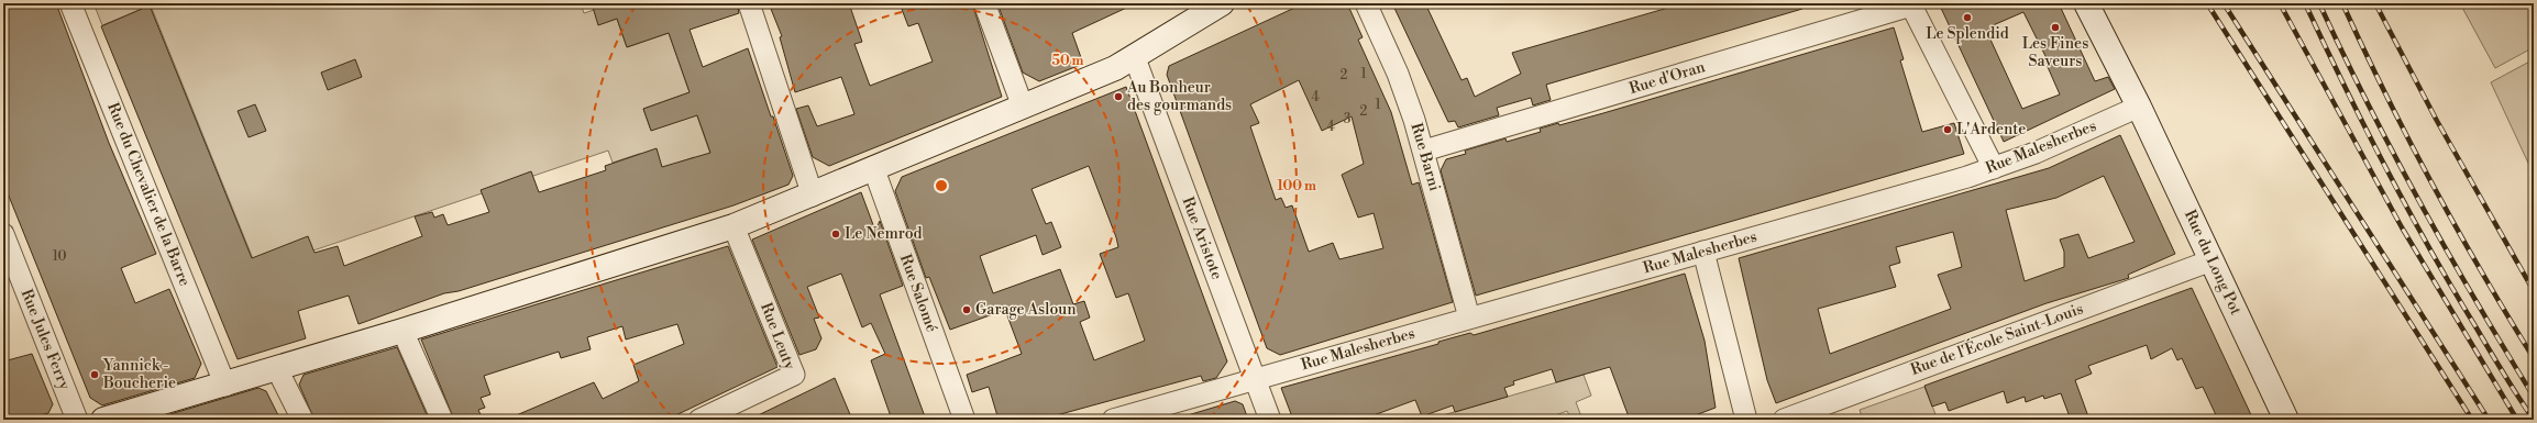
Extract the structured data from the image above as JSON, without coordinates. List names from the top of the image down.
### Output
{
  "streets": {
    "street": [
      "Rue d'Oran",
      "Rue Malesherbes",
      "Rue Barni",
      "Rue du Chevalier de la Barre",
      "Rue Aristote",
      "Rue du Long Pot",
      "Rue Salomé",
      "Rue Leuty",
      "Rue Jules Ferry",
      "Rue de l'École Saint-Louis"
    ]
  },
  "crossings": [
    ["Rue d'Oran", "Rue Malesherbes"],
    ["Rue d'Oran", "Rue Barni"],
    ["Rue Malesherbes", "Rue Barni"],
    ["Rue Malesherbes", "Rue Aristote"],
    ["Rue Malesherbes", "Rue du Long Pot"],
    ["Rue du Long Pot", "Rue de l'École Saint-Louis"]
  ],
  "places": [
    "Le Splendid",
    "Les Fines Saveurs",
    "Au Bonheur des gourmands",
    "L'Ardente",
    "Le Nemrod",
    "Garage Asloun",
    "Yannick - Boucherie"
  ],
  "house_numbers": [
    "1",
    "2",
    "4",
    "1",
    "2",
    "3",
    "4",
    "10"
  ],
  "rings": ["50 m", "100 m"]
}
